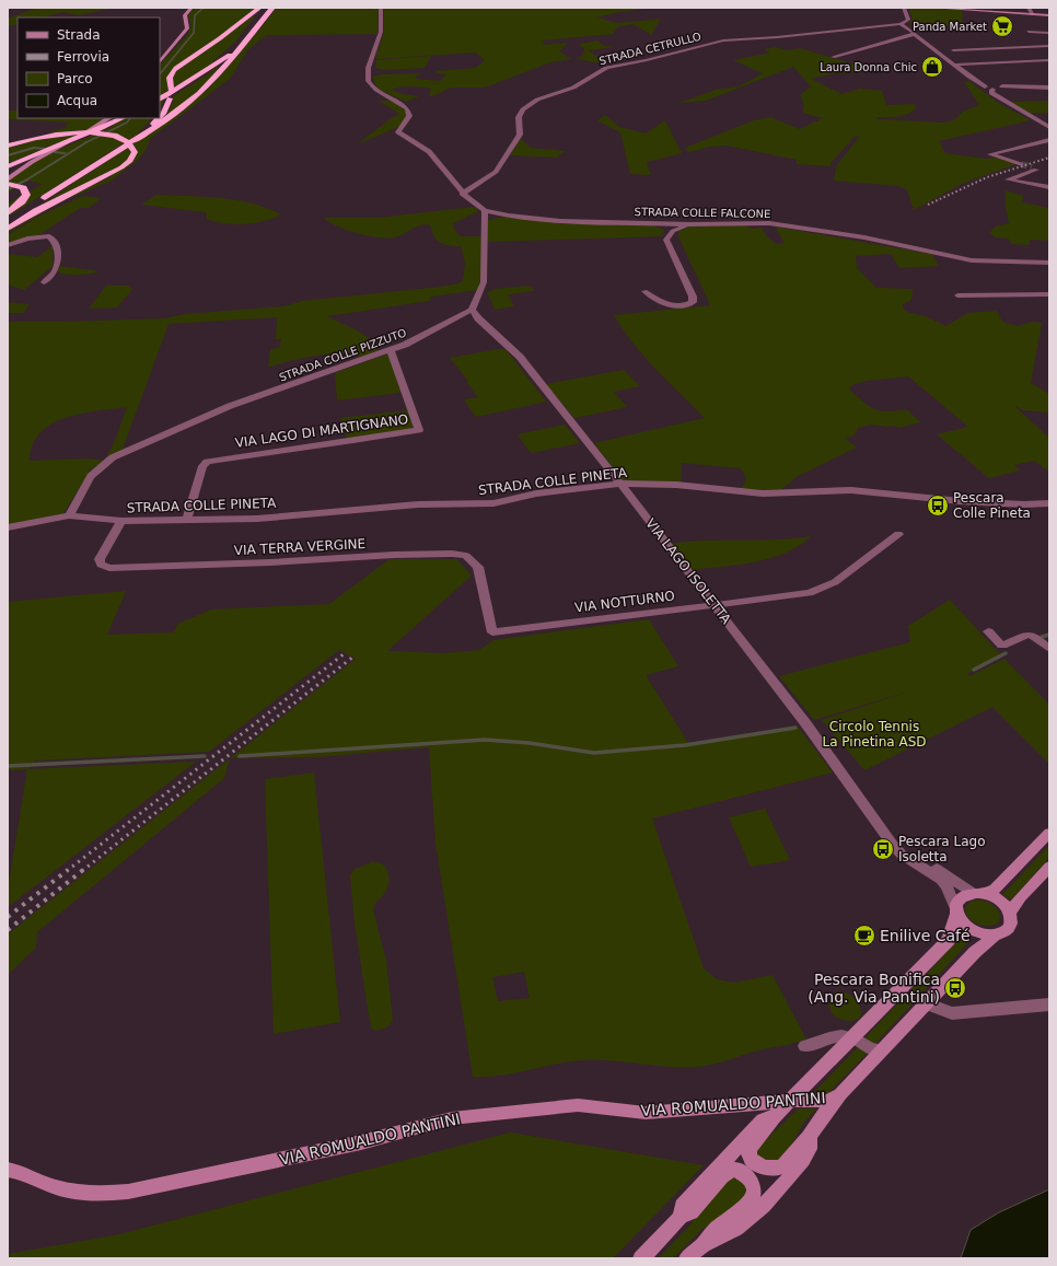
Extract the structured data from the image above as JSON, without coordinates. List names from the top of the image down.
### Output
{
  "streets": {
    "main road": ["VIA ROMUALDO PANTINI"],
    "street": [
      "STRADA CETRULLO",
      "STRADA COLLE FALCONE",
      "STRADA COLLE PIZZUTO",
      "VIA LAGO DI MARTIGNANO",
      "STRADA COLLE PINETA",
      "VIA TERRA VERGINE",
      "VIA LAGO ISOLETTA",
      "VIA NOTTURNO"
    ]
  },
  "crossings": [
    ["STRADA COLLE PIZZUTO", "VIA LAGO DI MARTIGNANO"],
    ["STRADA COLLE PIZZUTO", "STRADA COLLE PINETA"],
    ["STRADA COLLE PIZZUTO", "VIA LAGO ISOLETTA"],
    ["VIA LAGO DI MARTIGNANO", "STRADA COLLE PINETA"],
    ["STRADA COLLE PINETA", "VIA TERRA VERGINE"],
    ["STRADA COLLE PINETA", "VIA LAGO ISOLETTA"],
    ["VIA TERRA VERGINE", "VIA NOTTURNO"],
    ["VIA LAGO ISOLETTA", "VIA NOTTURNO"]
  ],
  "parks": ["Circolo Tennis La Pinetina ASD"],
  "places": {
    "supermarket": ["Panda Market"],
    "shop": ["Laura Donna Chic"],
    "bus stop": ["Pescara Colle Pineta", "Pescara Lago Isoletta", "Pescara Bonifica (Ang. Via Pantini)"],
    "cafe": ["Enilive Café"]
  },
  "legend": [
    "Strada",
    "Ferrovia",
    "Parco",
    "Acqua"
  ]
}
